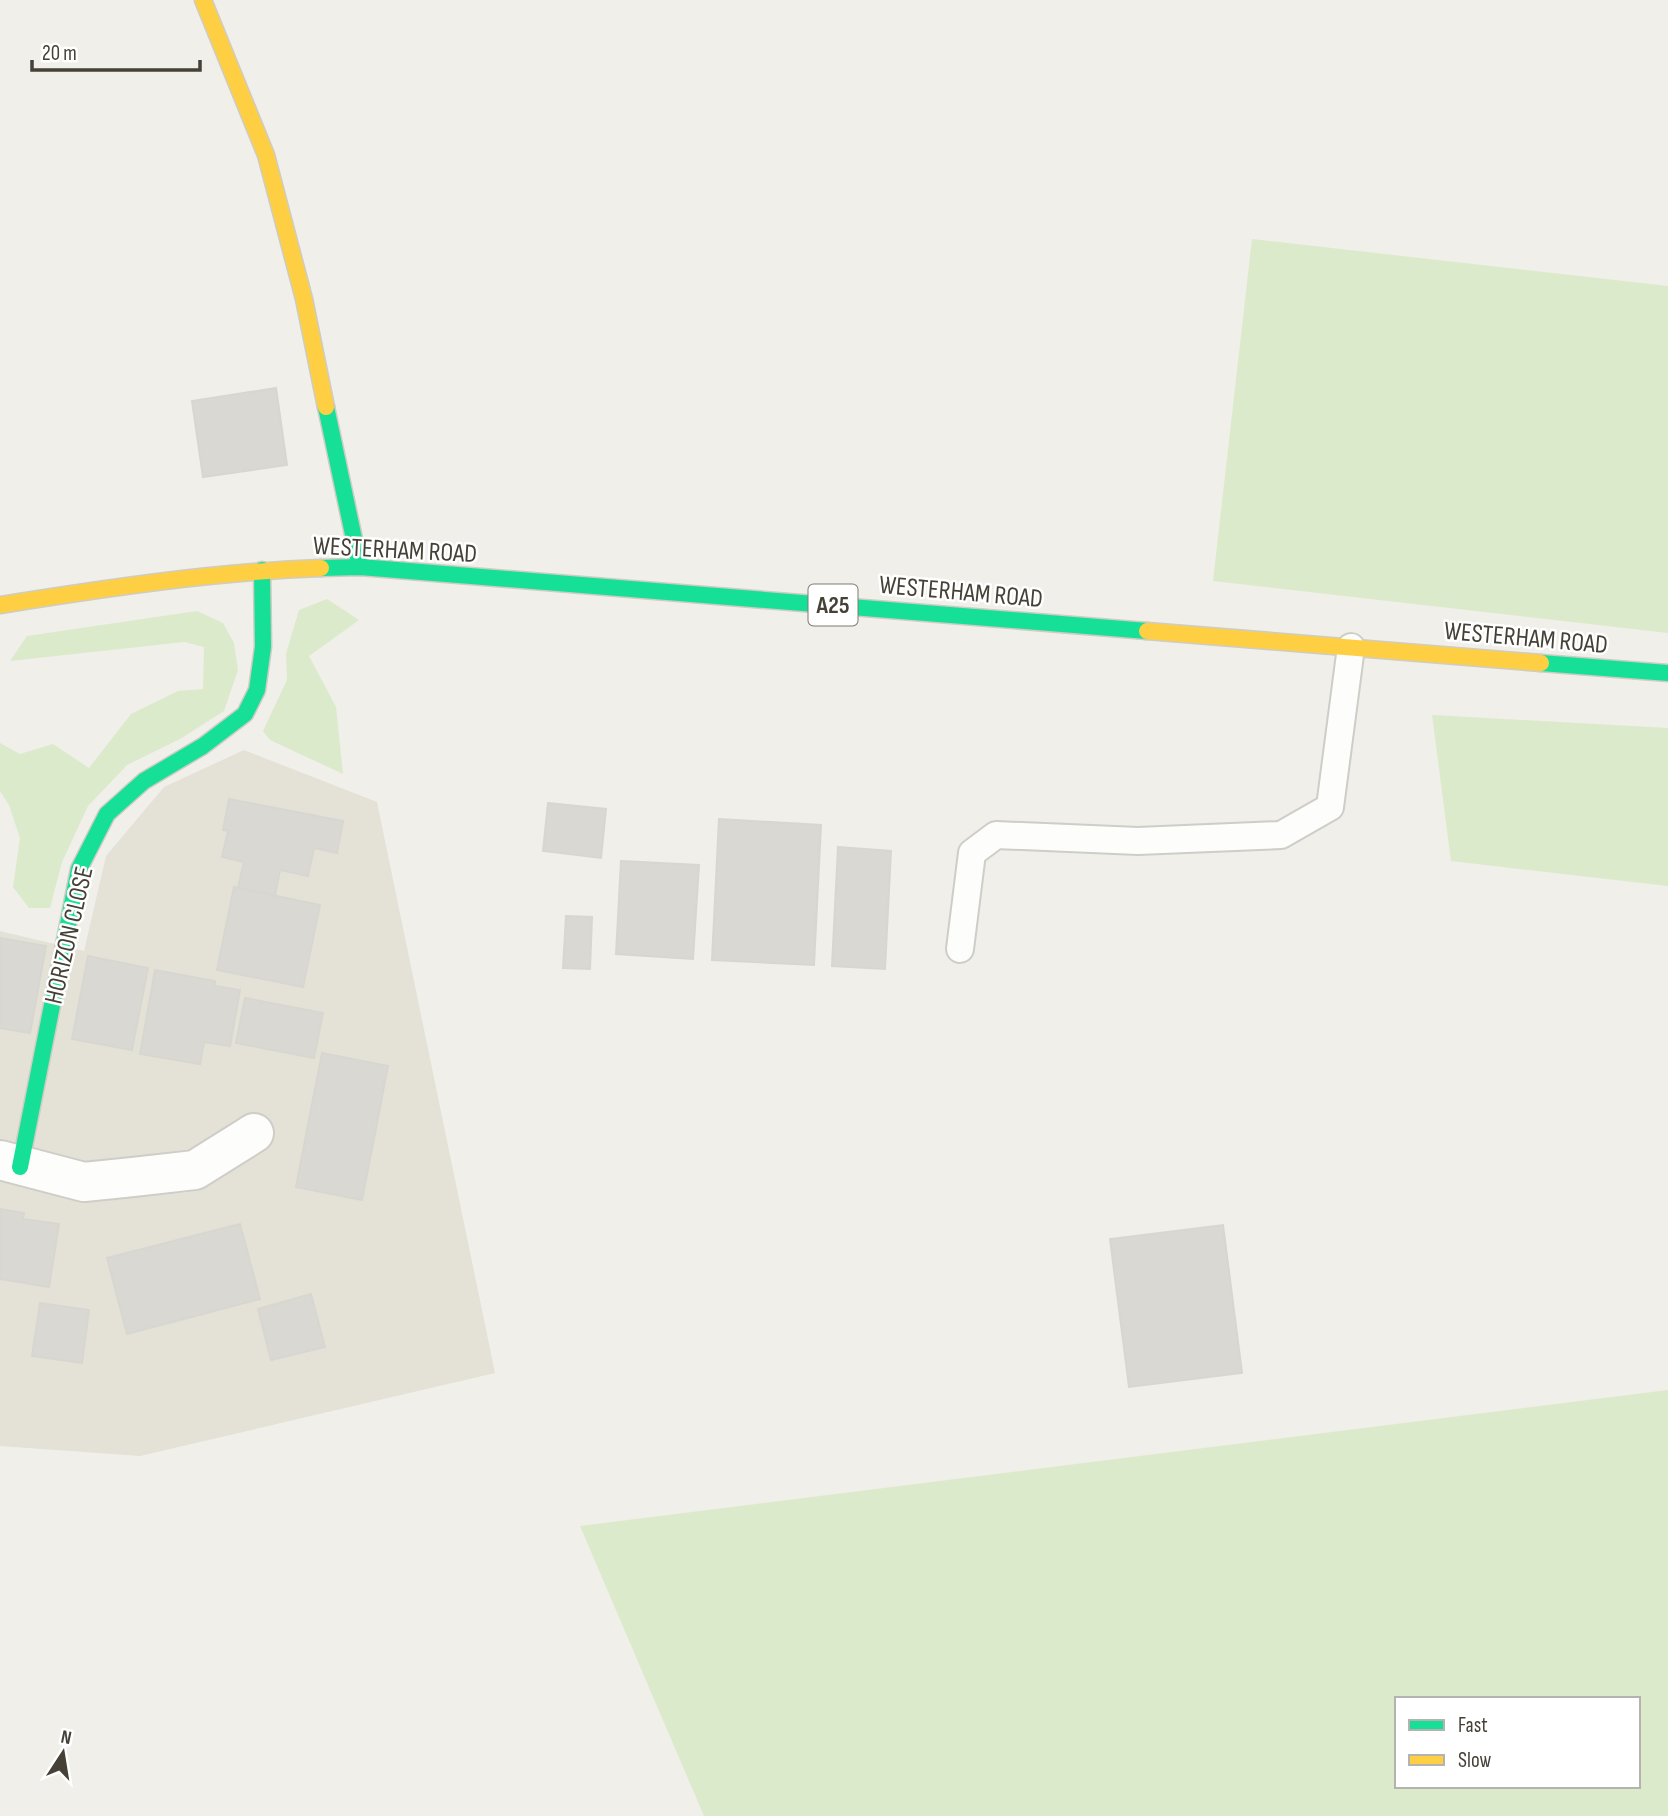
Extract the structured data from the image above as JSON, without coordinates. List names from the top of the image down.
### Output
{
  "streets": {
    "main road": ["WESTERHAM ROAD", "A25", "HORIZON CLOSE"]
  },
  "crossings": [
    ["WESTERHAM ROAD", "HORIZON CLOSE"]
  ],
  "legend": ["Fast", "Slow"],
  "scale_bar": "20 m",
  "north": "top"
}
